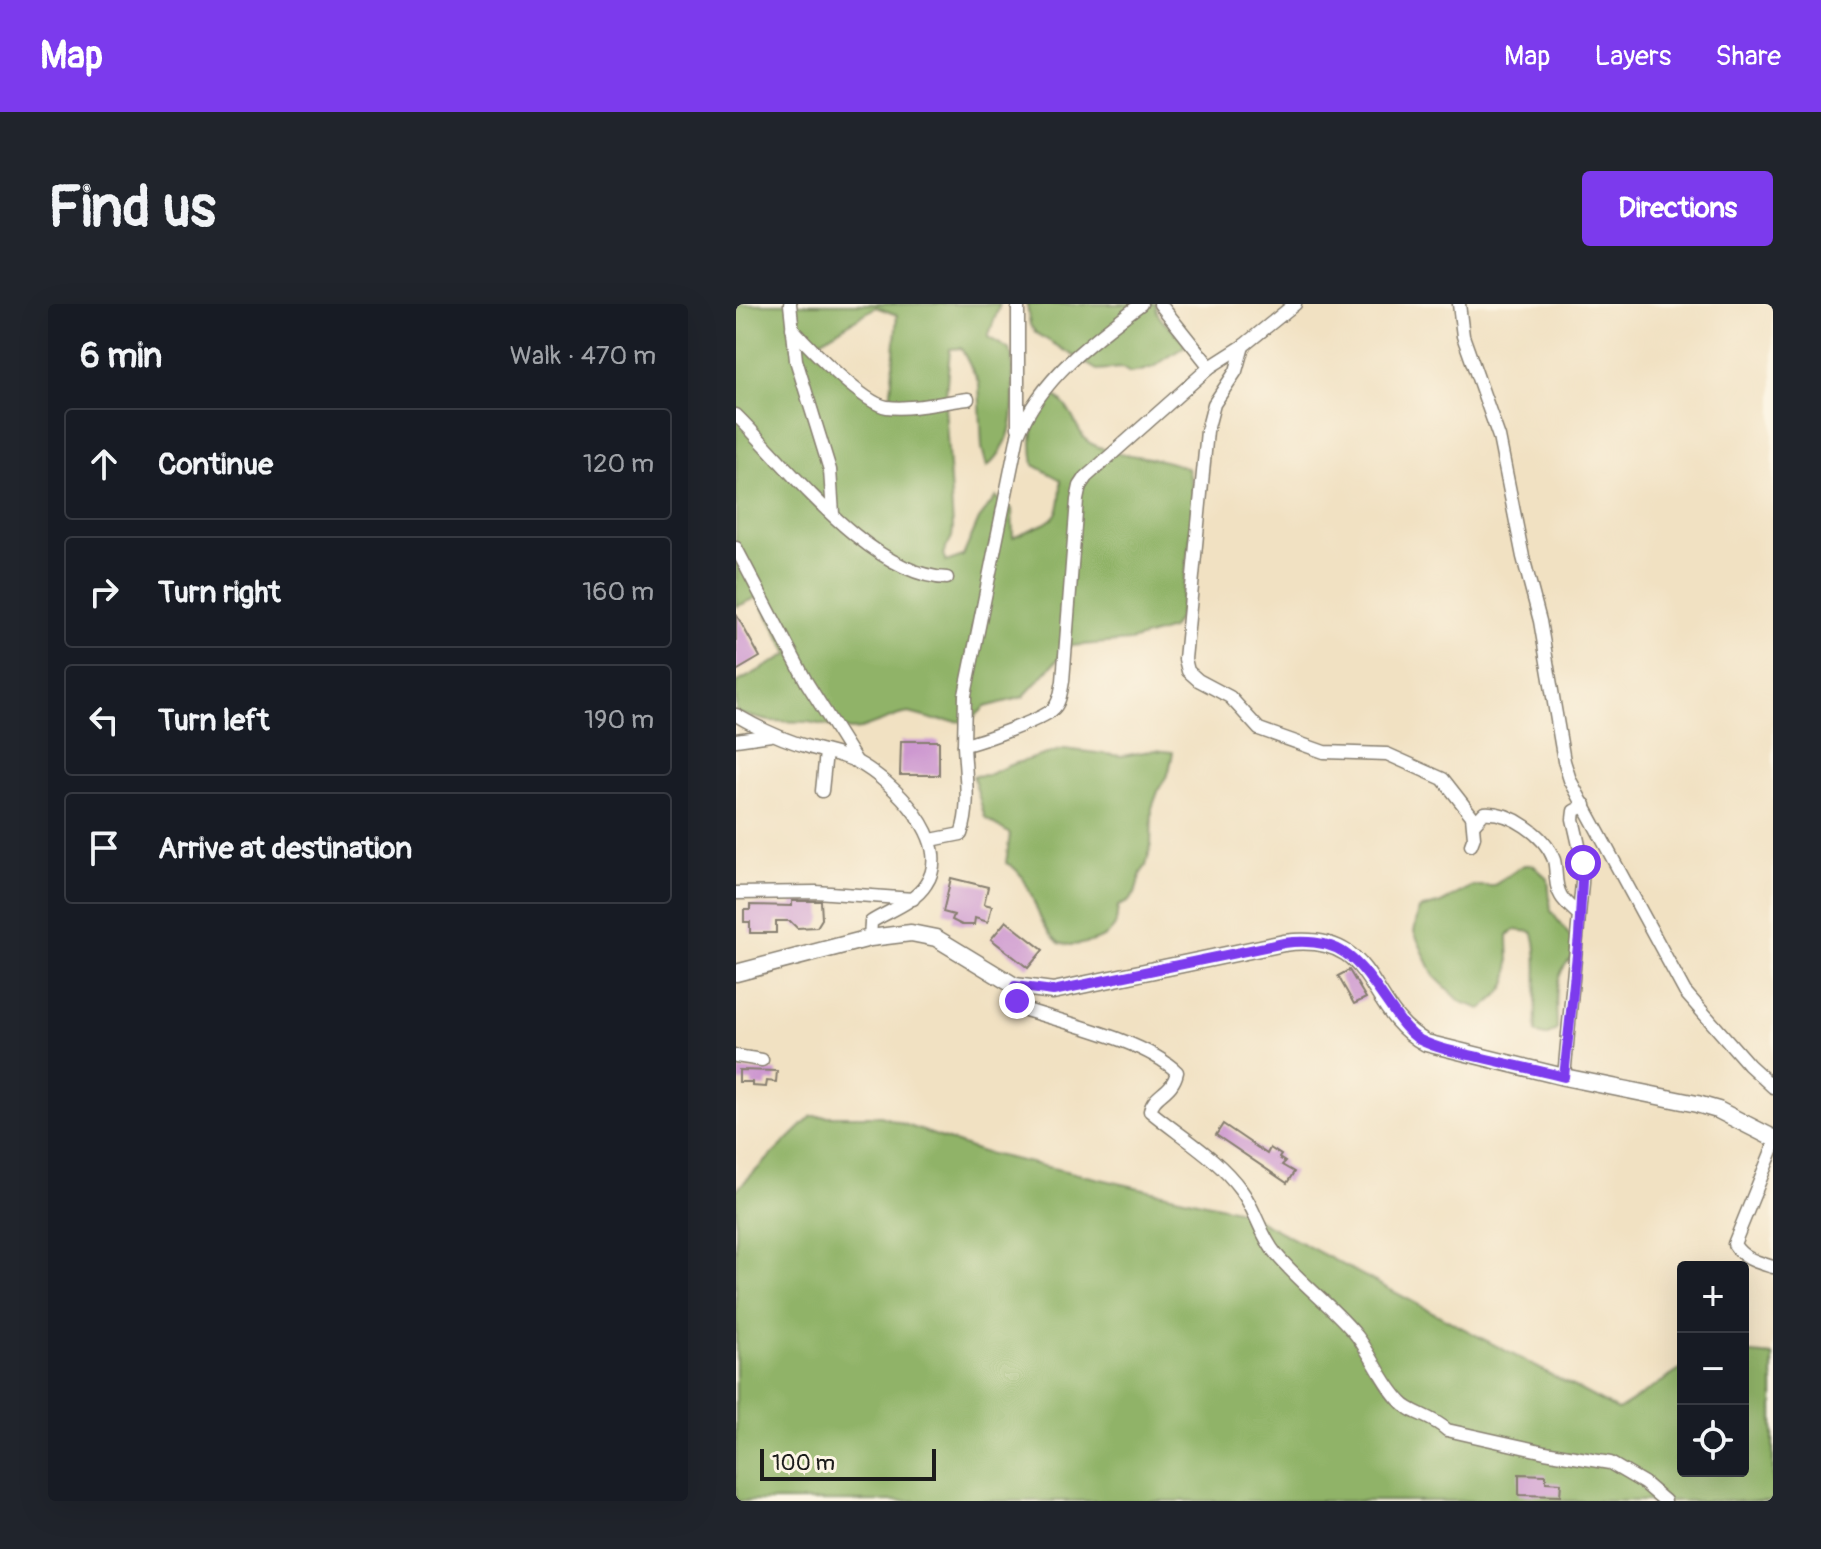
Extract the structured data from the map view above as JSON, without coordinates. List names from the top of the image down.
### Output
{
  "scale_bar": "100 m",
  "page": {
    "header": "Map",
    "nav": ["Map", "Layers", "Share"],
    "buttons": "Directions",
    "title": "Find us",
    "heading": ["6 min", "Walk · 470 m"],
    "list": [
      ["Continue", "120 m"],
      ["Turn right", "160 m"],
      ["Turn left", "190 m"],
      "Arrive at destination"
    ],
    "map_buttons": ["+", "−"],
    "scale": "100 m"
  }
}
